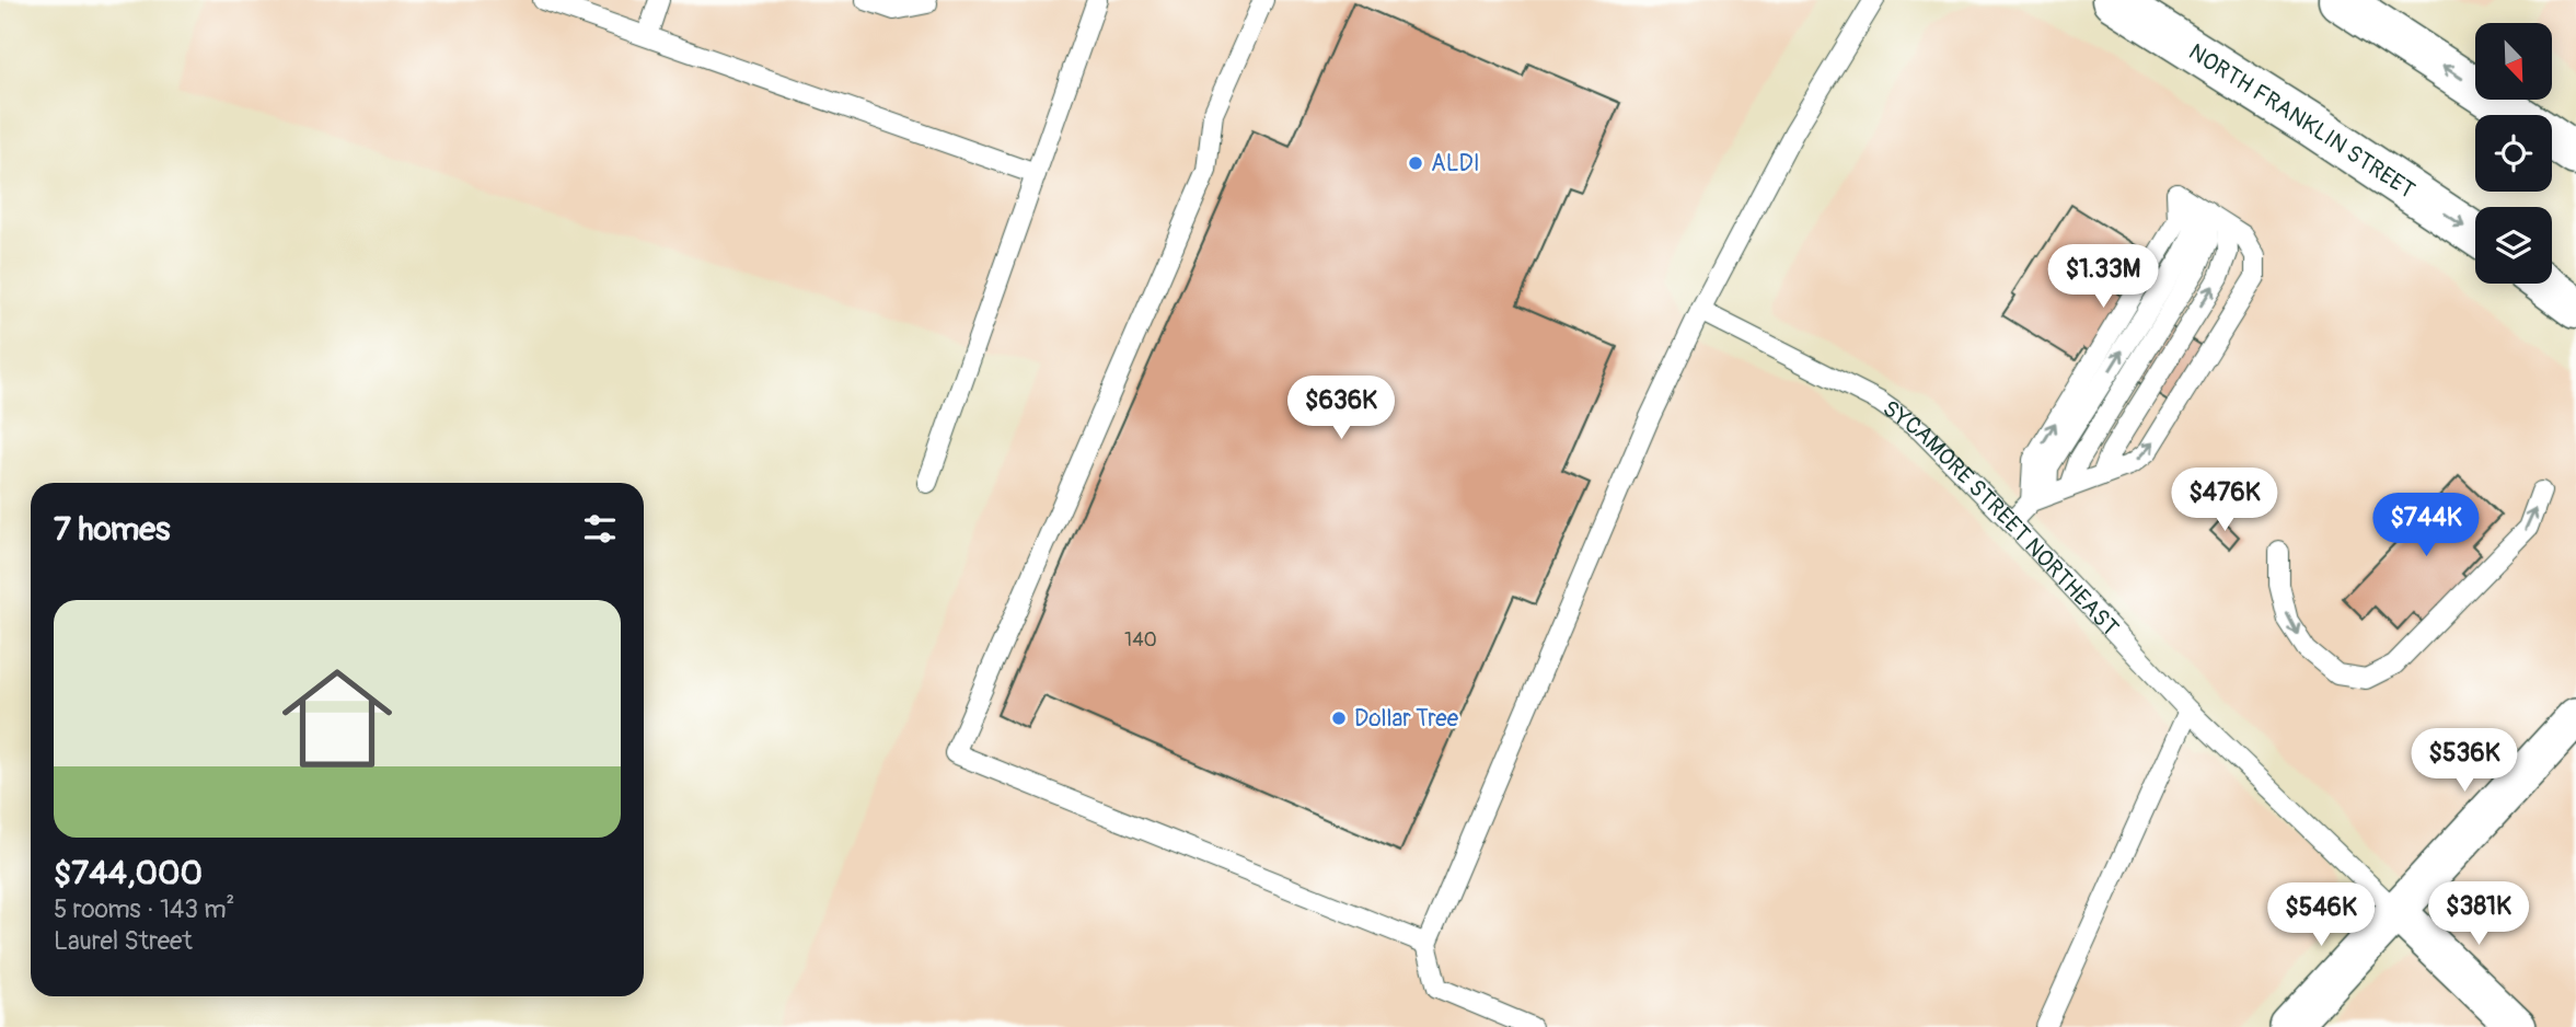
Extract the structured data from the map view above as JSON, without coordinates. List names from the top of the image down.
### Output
{
  "streets": {
    "main road": ["NORTH FRANKLIN STREET"],
    "street": ["SYCAMORE STREET NORTHEAST"]
  },
  "places": ["ALDI", "Dollar Tree"],
  "house_numbers": ["140"],
  "north": "bottom right",
  "page": {
    "price": [
      "$1.33M",
      "$636K",
      "$476K",
      "$744K",
      "$536K",
      "$381K",
      "$546K"
    ],
    "heading": "7 homes",
    "list": [
      {
        "name": "$744,000",
        "note": "5 rooms · 143 m² · Laurel Street"
      }
    ]
  }
}
